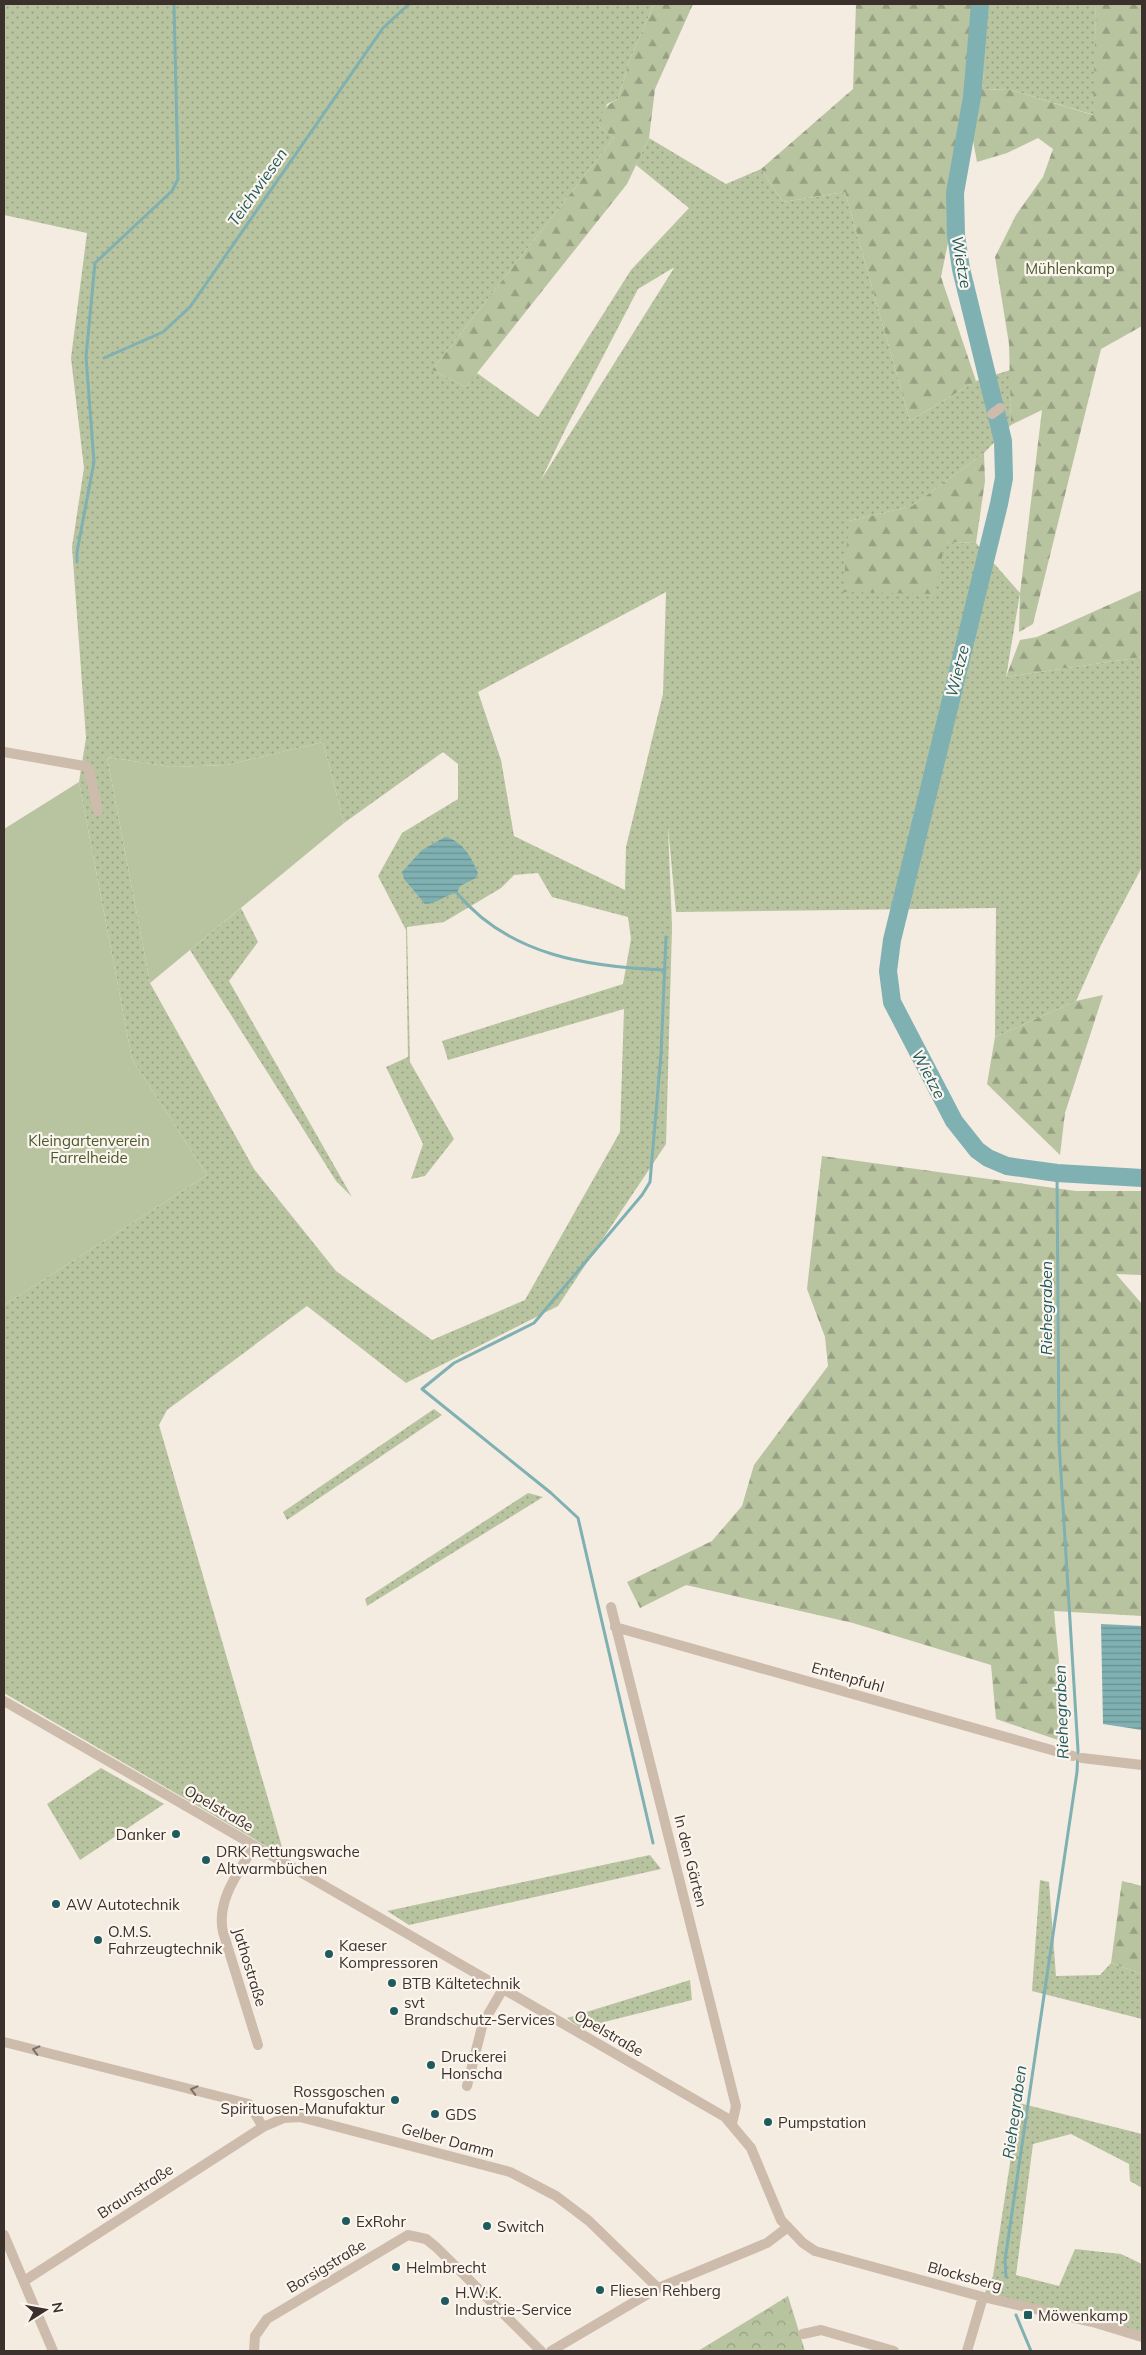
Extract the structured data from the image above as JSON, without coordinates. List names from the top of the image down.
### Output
{
  "streets": {
    "street": [
      "Entenpfuhl",
      "Opelstraße",
      "In den Gärten",
      "Jathostraße",
      "Gelber Damm",
      "Braunstraße",
      "Borsigstraße",
      "Blocksberg"
    ]
  },
  "crossings": [
    ["Entenpfuhl", "In den Gärten"],
    ["Opelstraße", "In den Gärten"],
    ["Opelstraße", "Jathostraße"],
    ["Opelstraße", "Blocksberg"],
    ["Gelber Damm", "Braunstraße"]
  ],
  "water": ["Teichwiesen", "Wietze", "Riehegraben"],
  "parks": ["Mühlenkamp", "Kleingartenverein Farrelheide"],
  "places": {
    "other": [
      "Danker",
      "DRK Rettungswache Altwarmbüchen",
      "AW Autotechnik",
      "O.M.S. Fahrzeugtechnik",
      "Kaeser Kompressoren",
      "BTB Kältetechnik",
      "svt Brandschutz-Services",
      "Druckerei Honscha",
      "Rossgoschen Spirituosen-Manufaktur",
      "GDS",
      "Pumpstation",
      "ExRohr",
      "Switch",
      "Helmbrecht",
      "Fliesen Rehberg",
      "H.W.K. Industrie-Service"
    ],
    "transit": ["Möwenkamp"]
  },
  "north": "right"
}
